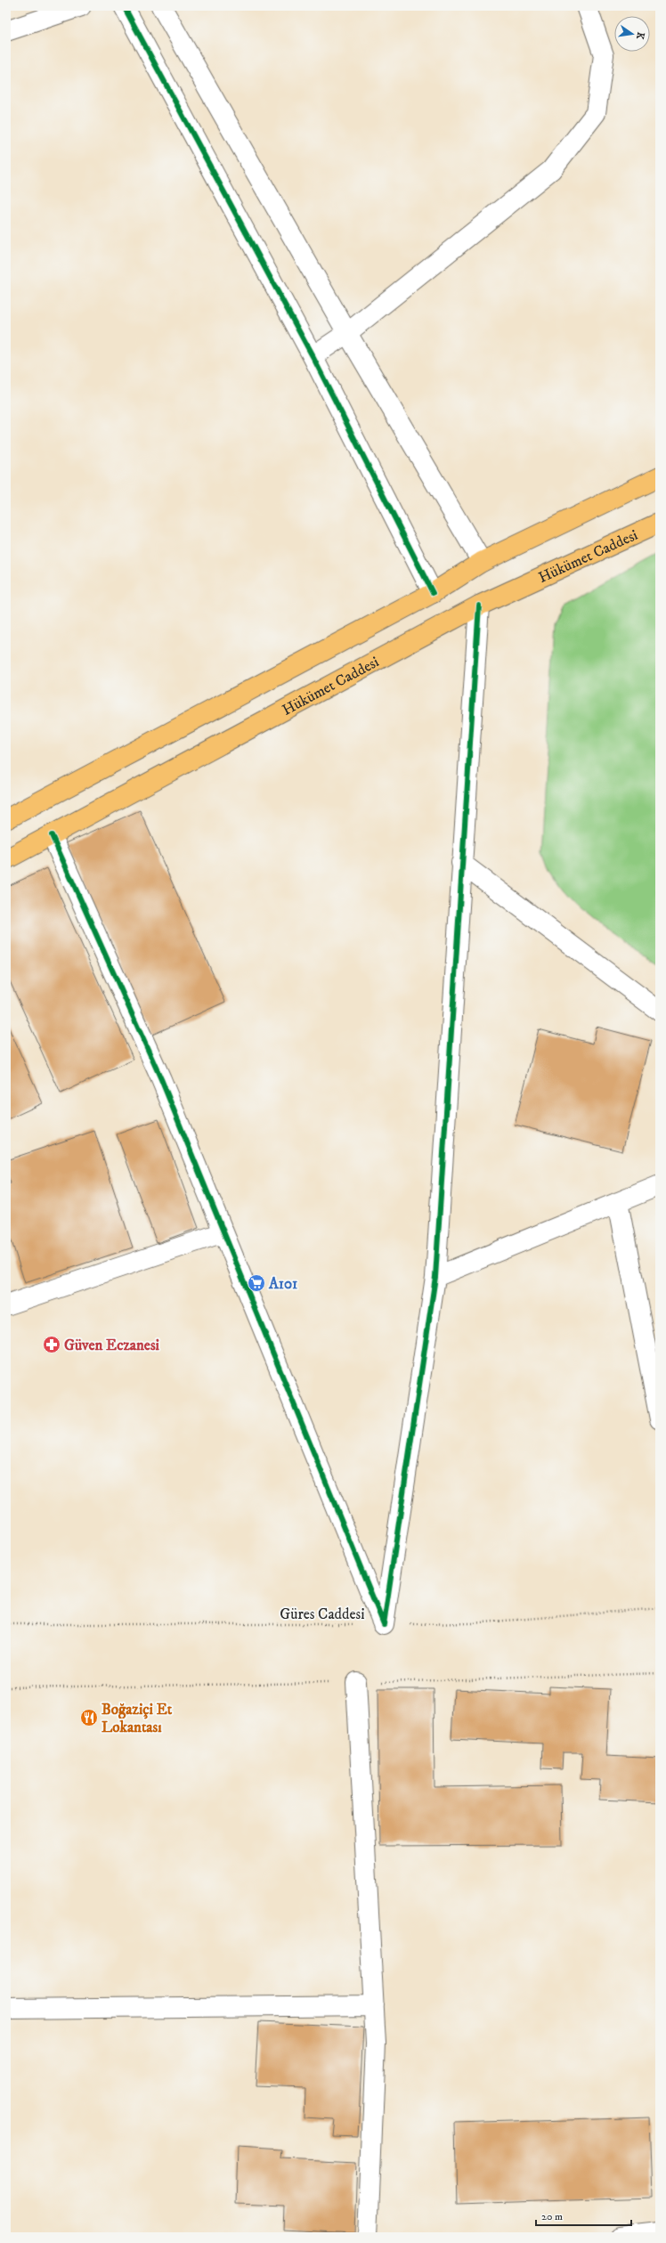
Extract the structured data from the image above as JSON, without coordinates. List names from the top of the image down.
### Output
{
  "streets": {
    "main road": ["Hükümet Caddesi"],
    "path": ["Güres Caddesi"]
  },
  "places": {
    "supermarket": ["A101"],
    "pharmacy": ["Güven Eczanesi"],
    "restaurant": ["Boğaziçi Et Lokantası"]
  },
  "scale_bar": "20 m",
  "north": "right"
}
